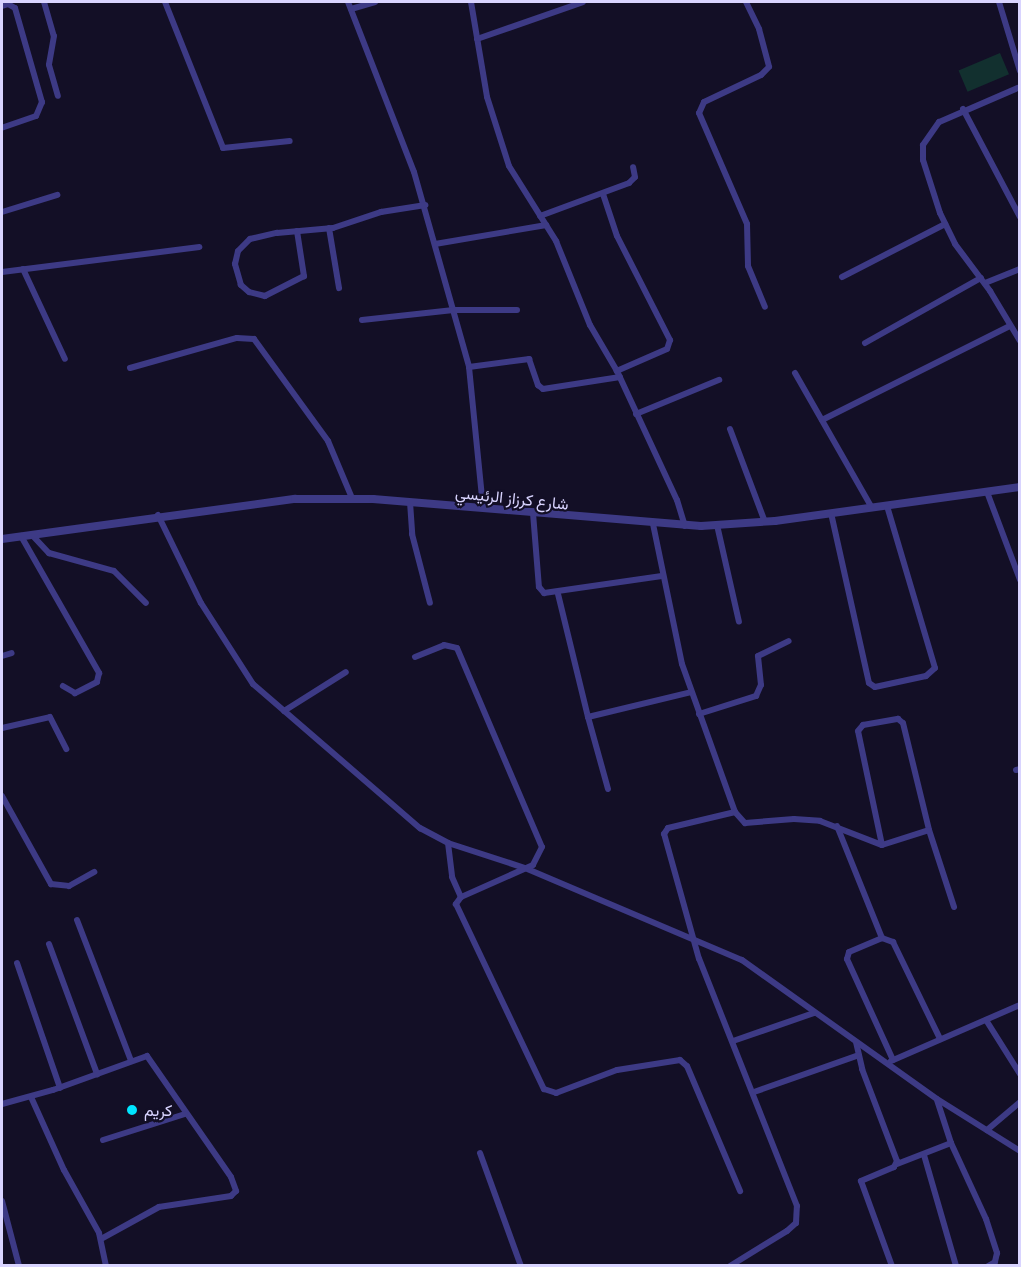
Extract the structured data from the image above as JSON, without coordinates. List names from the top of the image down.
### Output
{
  "streets": {
    "street": ["شارع كرزاز الرئيسي"]
  },
  "places": ["كريم"]
}
